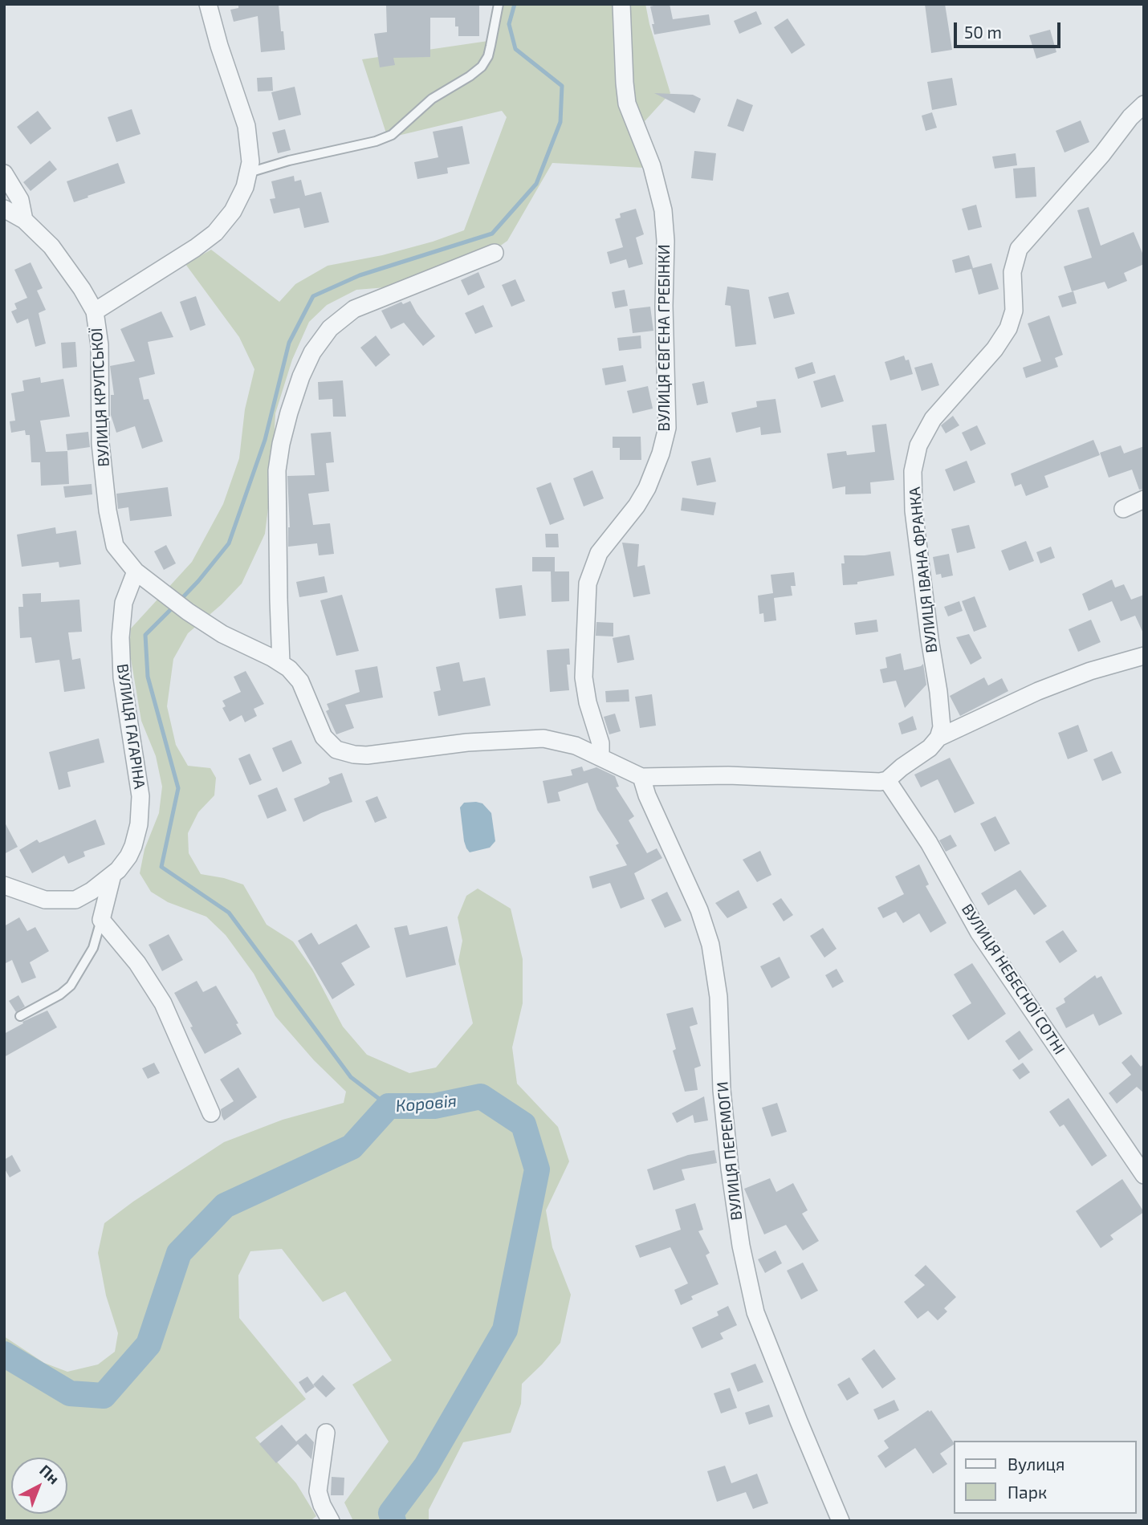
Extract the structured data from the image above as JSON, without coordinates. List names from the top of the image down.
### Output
{
  "streets": {
    "street": [
      "ВУЛИЦЯ ЄВГЕНА ГРЕБІНКИ",
      "ВУЛИЦЯ КРУПСЬКОЇ",
      "ВУЛИЦЯ ІВАНА ФРАНКА",
      "ВУЛИЦЯ ГАГАРІНА",
      "ВУЛИЦЯ НЕБЕСНОЇ СОТНІ",
      "ВУЛИЦЯ ПЕРЕМОГИ"
    ]
  },
  "crossings": [
    ["ВУЛИЦЯ КРУПСЬКОЇ", "ВУЛИЦЯ ГАГАРІНА"]
  ],
  "water": ["Коровія"],
  "legend": ["Вулиця", "Парк"],
  "scale_bar": "50 m",
  "north": "top right"
}
